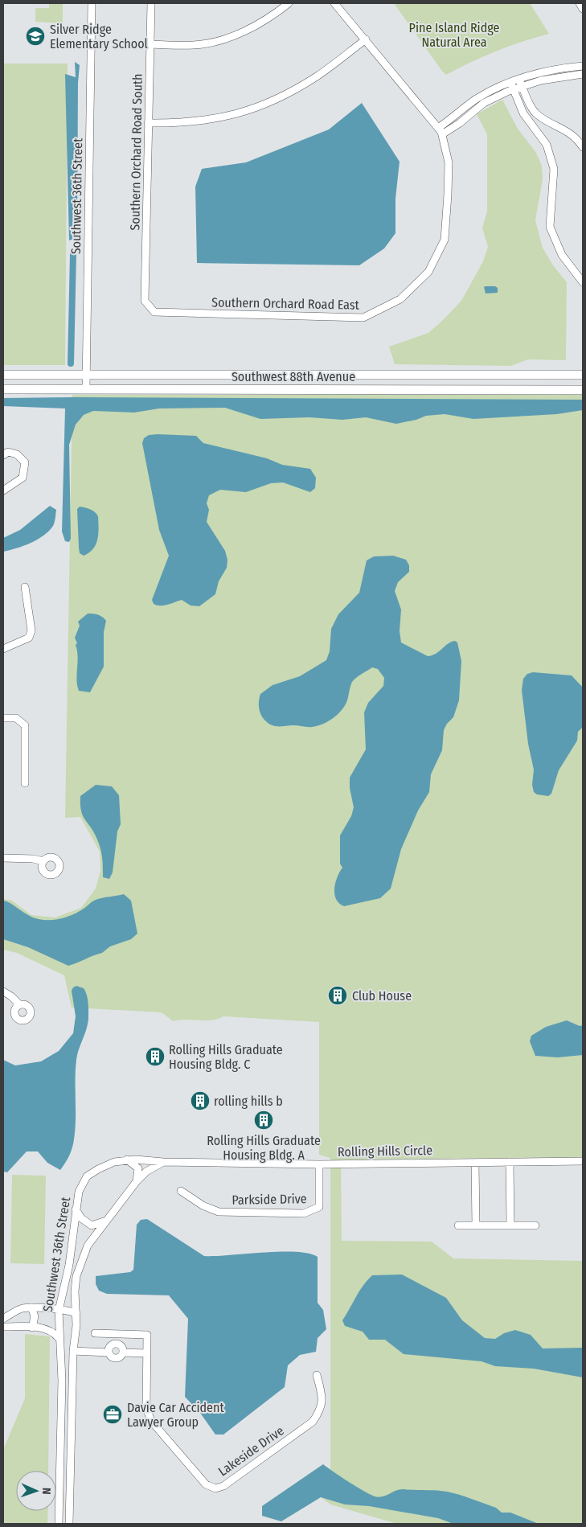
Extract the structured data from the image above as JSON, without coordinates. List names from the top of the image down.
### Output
{
  "streets": {
    "main road": ["Southwest 88th Avenue"],
    "street": [
      "Southern Orchard Road South",
      "Southwest 36th Street",
      "Southern Orchard Road East",
      "Rolling Hills Circle",
      "Parkside Drive",
      "Lakeside Drive"
    ]
  },
  "crossings": [
    ["Southern Orchard Road South", "Southern Orchard Road East"],
    ["Southwest 36th Street", "Southwest 88th Avenue"],
    ["Southwest 36th Street", "Rolling Hills Circle"],
    ["Rolling Hills Circle", "Parkside Drive"]
  ],
  "parks": ["Pine Island Ridge Natural Area"],
  "places": {
    "school or university": ["Silver Ridge Elementary School"],
    "building": [
      "Club House",
      "Rolling Hills Graduate Housing Bldg. C",
      "rolling hills b",
      "Rolling Hills Graduate Housing Bldg. A"
    ],
    "office": ["Davie Car Accident Lawyer Group"]
  },
  "north": "right"
}
